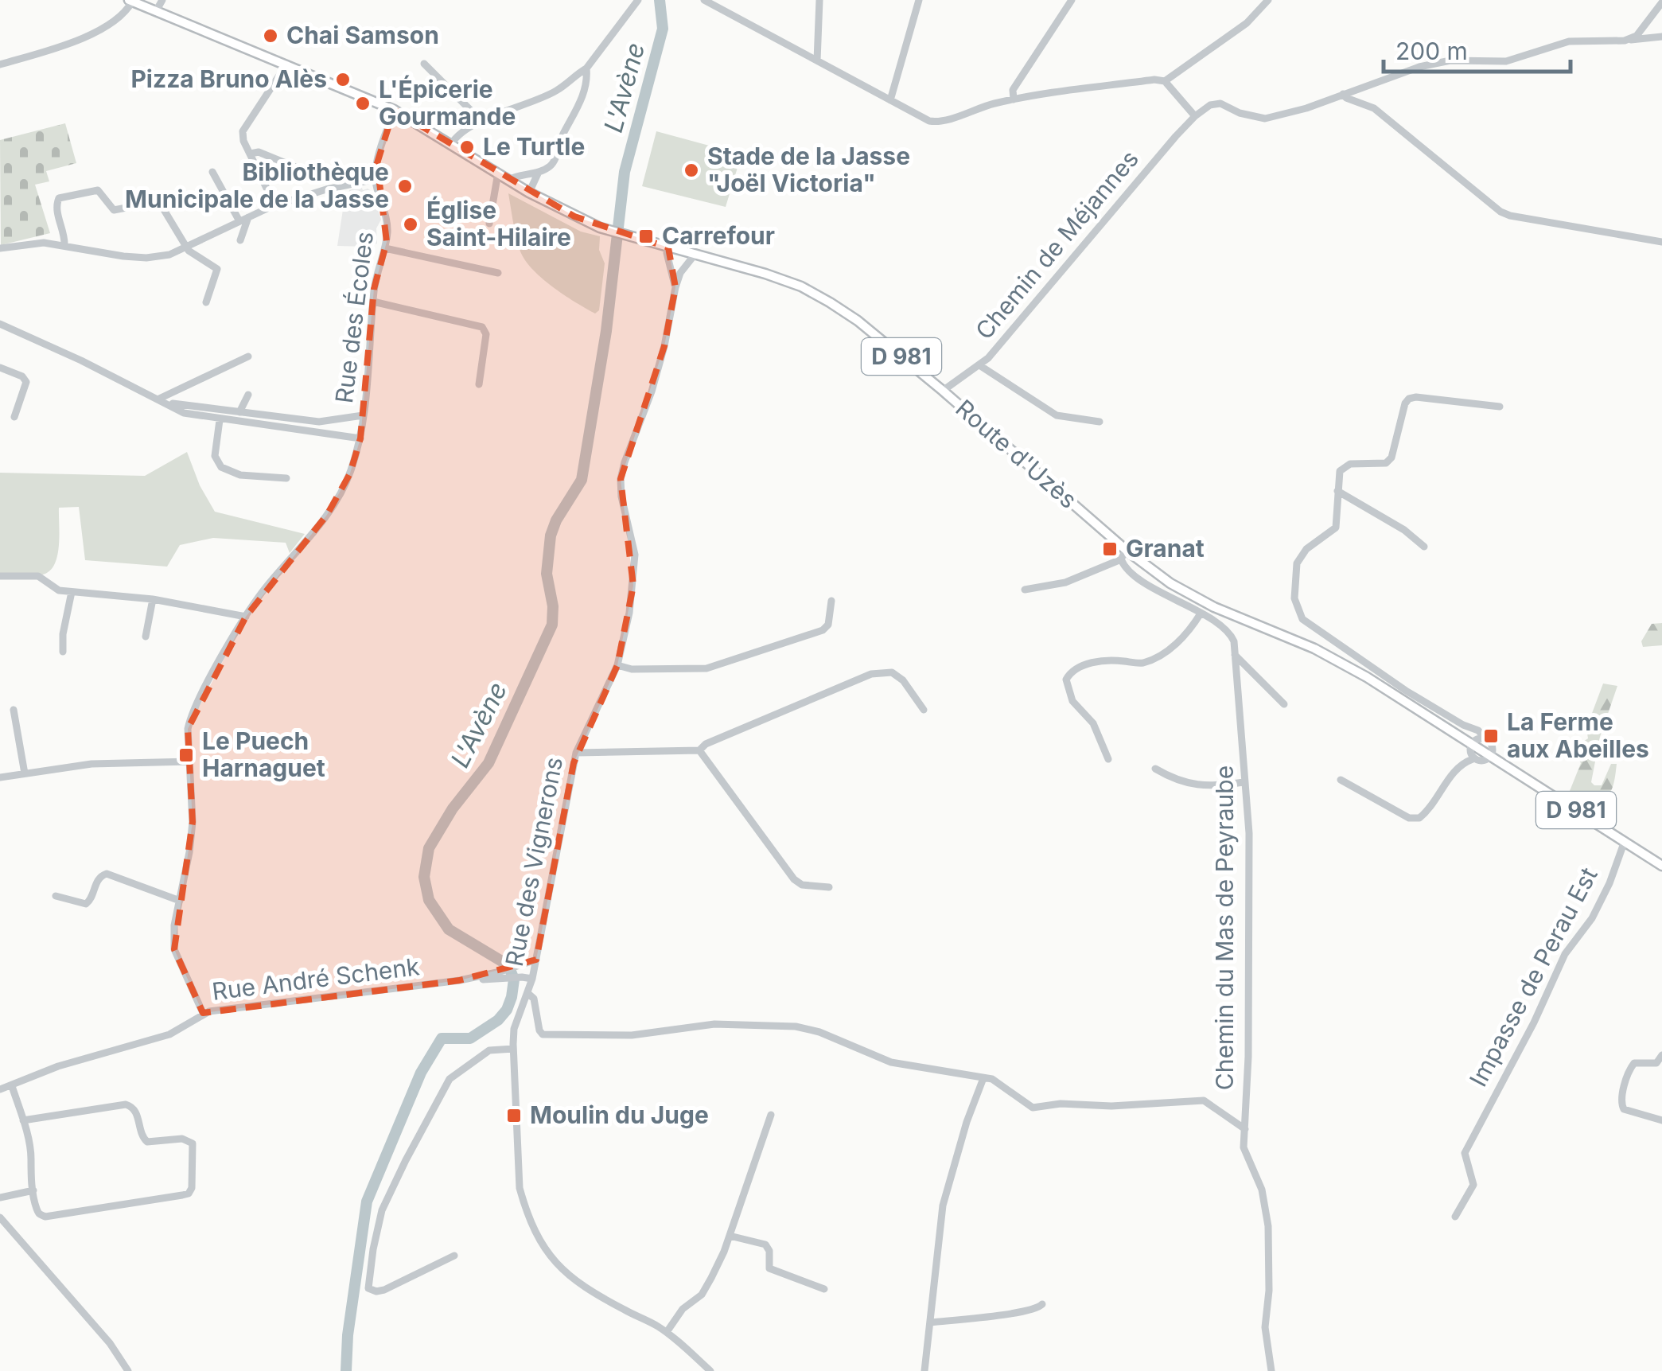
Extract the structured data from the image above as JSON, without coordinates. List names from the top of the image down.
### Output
{
  "streets": {
    "main road": ["D 981", "Route d'Uzès"],
    "street": [
      "Chemin de Méjannes",
      "Rue des Écoles",
      "Rue des Vignerons",
      "Chemin du Mas de Peyraube",
      "Impasse de Perau Est",
      "Rue André Schenk"
    ]
  },
  "crossings": [
    ["Chemin de Méjannes", "Route d'Uzès"],
    ["Rue des Écoles", "Route d'Uzès"],
    ["Rue des Écoles", "Rue André Schenk"],
    ["Route d'Uzès", "Rue des Vignerons"],
    ["Route d'Uzès", "Impasse de Perau Est"],
    ["Rue des Vignerons", "Rue André Schenk"]
  ],
  "water": ["L'Avène"],
  "places": {
    "other": [
      "Chai Samson",
      "Pizza Bruno Alès",
      "L'Épicerie Gourmande",
      "Le Turtle",
      "Stade de la Jasse \"Joël Victoria\"",
      "Bibliothèque Municipale de la Jasse",
      "Église Saint-Hilaire"
    ],
    "transit": [
      "Carrefour",
      "Granat",
      "La Ferme aux Abeilles",
      "Le Puech Harnaguet",
      "Moulin du Juge"
    ]
  },
  "scale_bar": "200 m"
}
